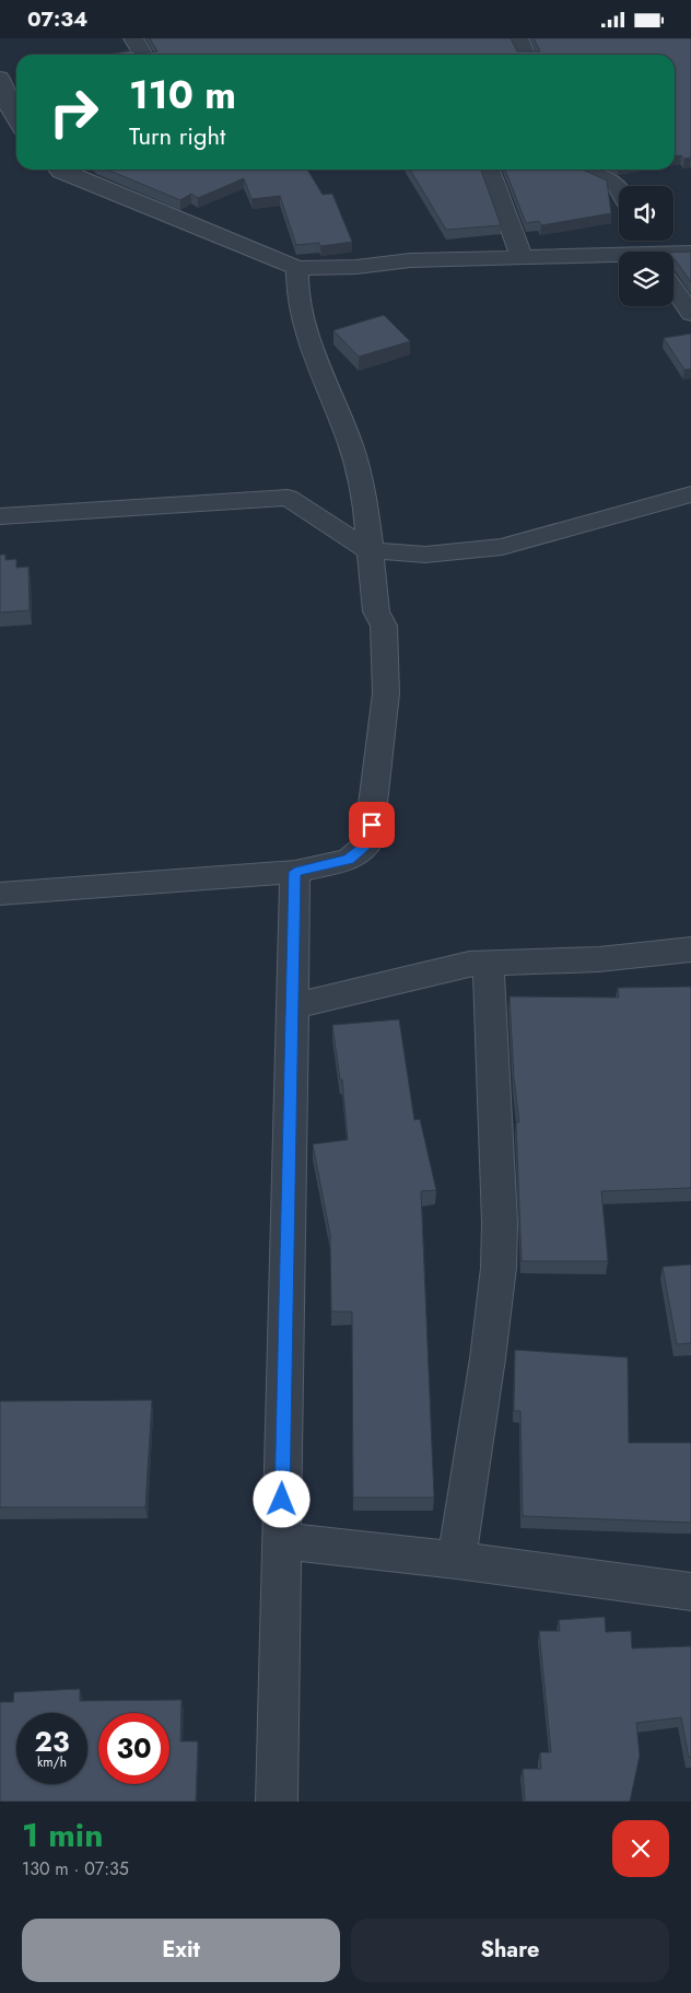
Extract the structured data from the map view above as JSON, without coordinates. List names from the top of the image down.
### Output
{
  "page": {
    "status": "07:34",
    "turn": ["110 m", "Turn right"],
    "speed": "23 km/h",
    "limit": "30",
    "heading": ["1 min", "130 m · 07:35"],
    "buttons": ["Exit", "Share"]
  }
}
